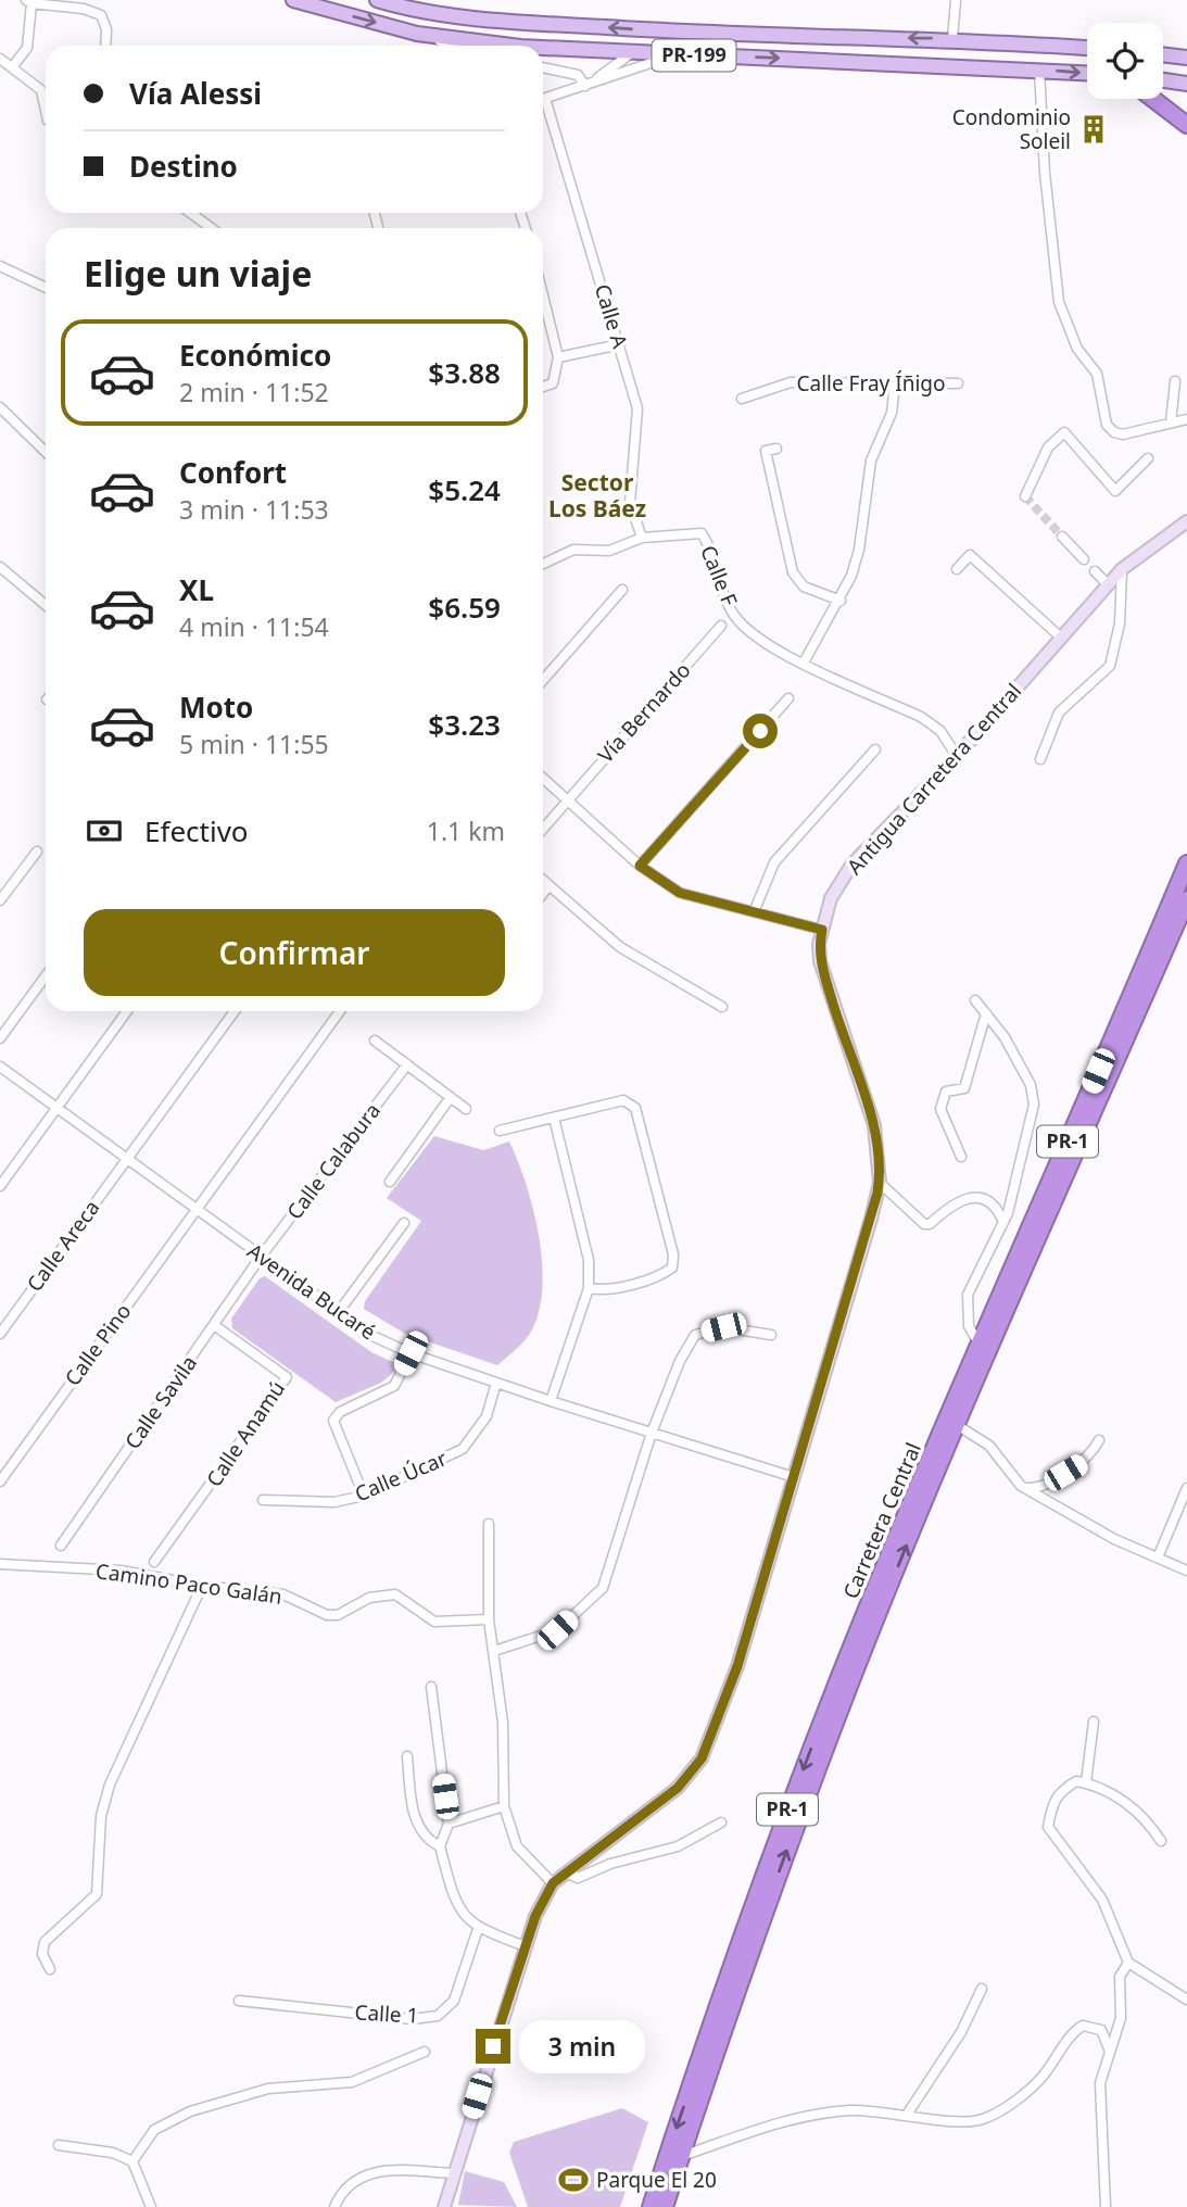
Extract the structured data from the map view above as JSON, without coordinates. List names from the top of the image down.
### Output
{
  "streets": {
    "highway": ["PR-1", "Carretera Central"],
    "main road": ["PR-199"],
    "street": [
      "Calle A",
      "Calle Fray Íñigo",
      "Calle F",
      "Vía Bernardo",
      "Antigua Carretera Central",
      "Calle Calabura",
      "Calle Areca",
      "Avenida Bucaré",
      "Calle Pino",
      "Calle Savila",
      "Calle Anamú",
      "Calle Úcar",
      "Camino Paco Galán",
      "Calle 1"
    ]
  },
  "crossings": [
    ["Calle A", "Calle F"],
    ["Calle F", "Antigua Carretera Central"],
    ["Antigua Carretera Central", "Avenida Bucaré"],
    ["Calle Calabura", "Avenida Bucaré"],
    ["Calle Calabura", "Calle Savila"],
    ["Calle Areca", "Avenida Bucaré"],
    ["Avenida Bucaré", "Calle Pino"],
    ["Avenida Bucaré", "Calle Savila"],
    ["Avenida Bucaré", "Calle Úcar"],
    ["Calle Savila", "Calle Anamú"]
  ],
  "districts": ["Sector Los Báez"],
  "places": {
    "building": ["Condominio Soleil"],
    "sports": ["Parque El 20"]
  },
  "page": {
    "banner": ["Vía Alessi", "Destino"],
    "heading": "Elige un viaje",
    "list": [
      {
        "name": "Económico",
        "note": "2 min · 11:52",
        "value": "$3.88"
      },
      {
        "name": "Confort",
        "note": "3 min · 11:53",
        "value": "$5.24"
      },
      {
        "name": "XL",
        "note": "4 min · 11:54",
        "value": "$6.59"
      },
      {
        "name": "Moto",
        "note": "5 min · 11:55",
        "value": "$3.23"
      }
    ],
    "pay": ["Efectivo", "1.1 km"],
    "buttons": "Confirmar",
    "bubble": "3 min"
  }
}
